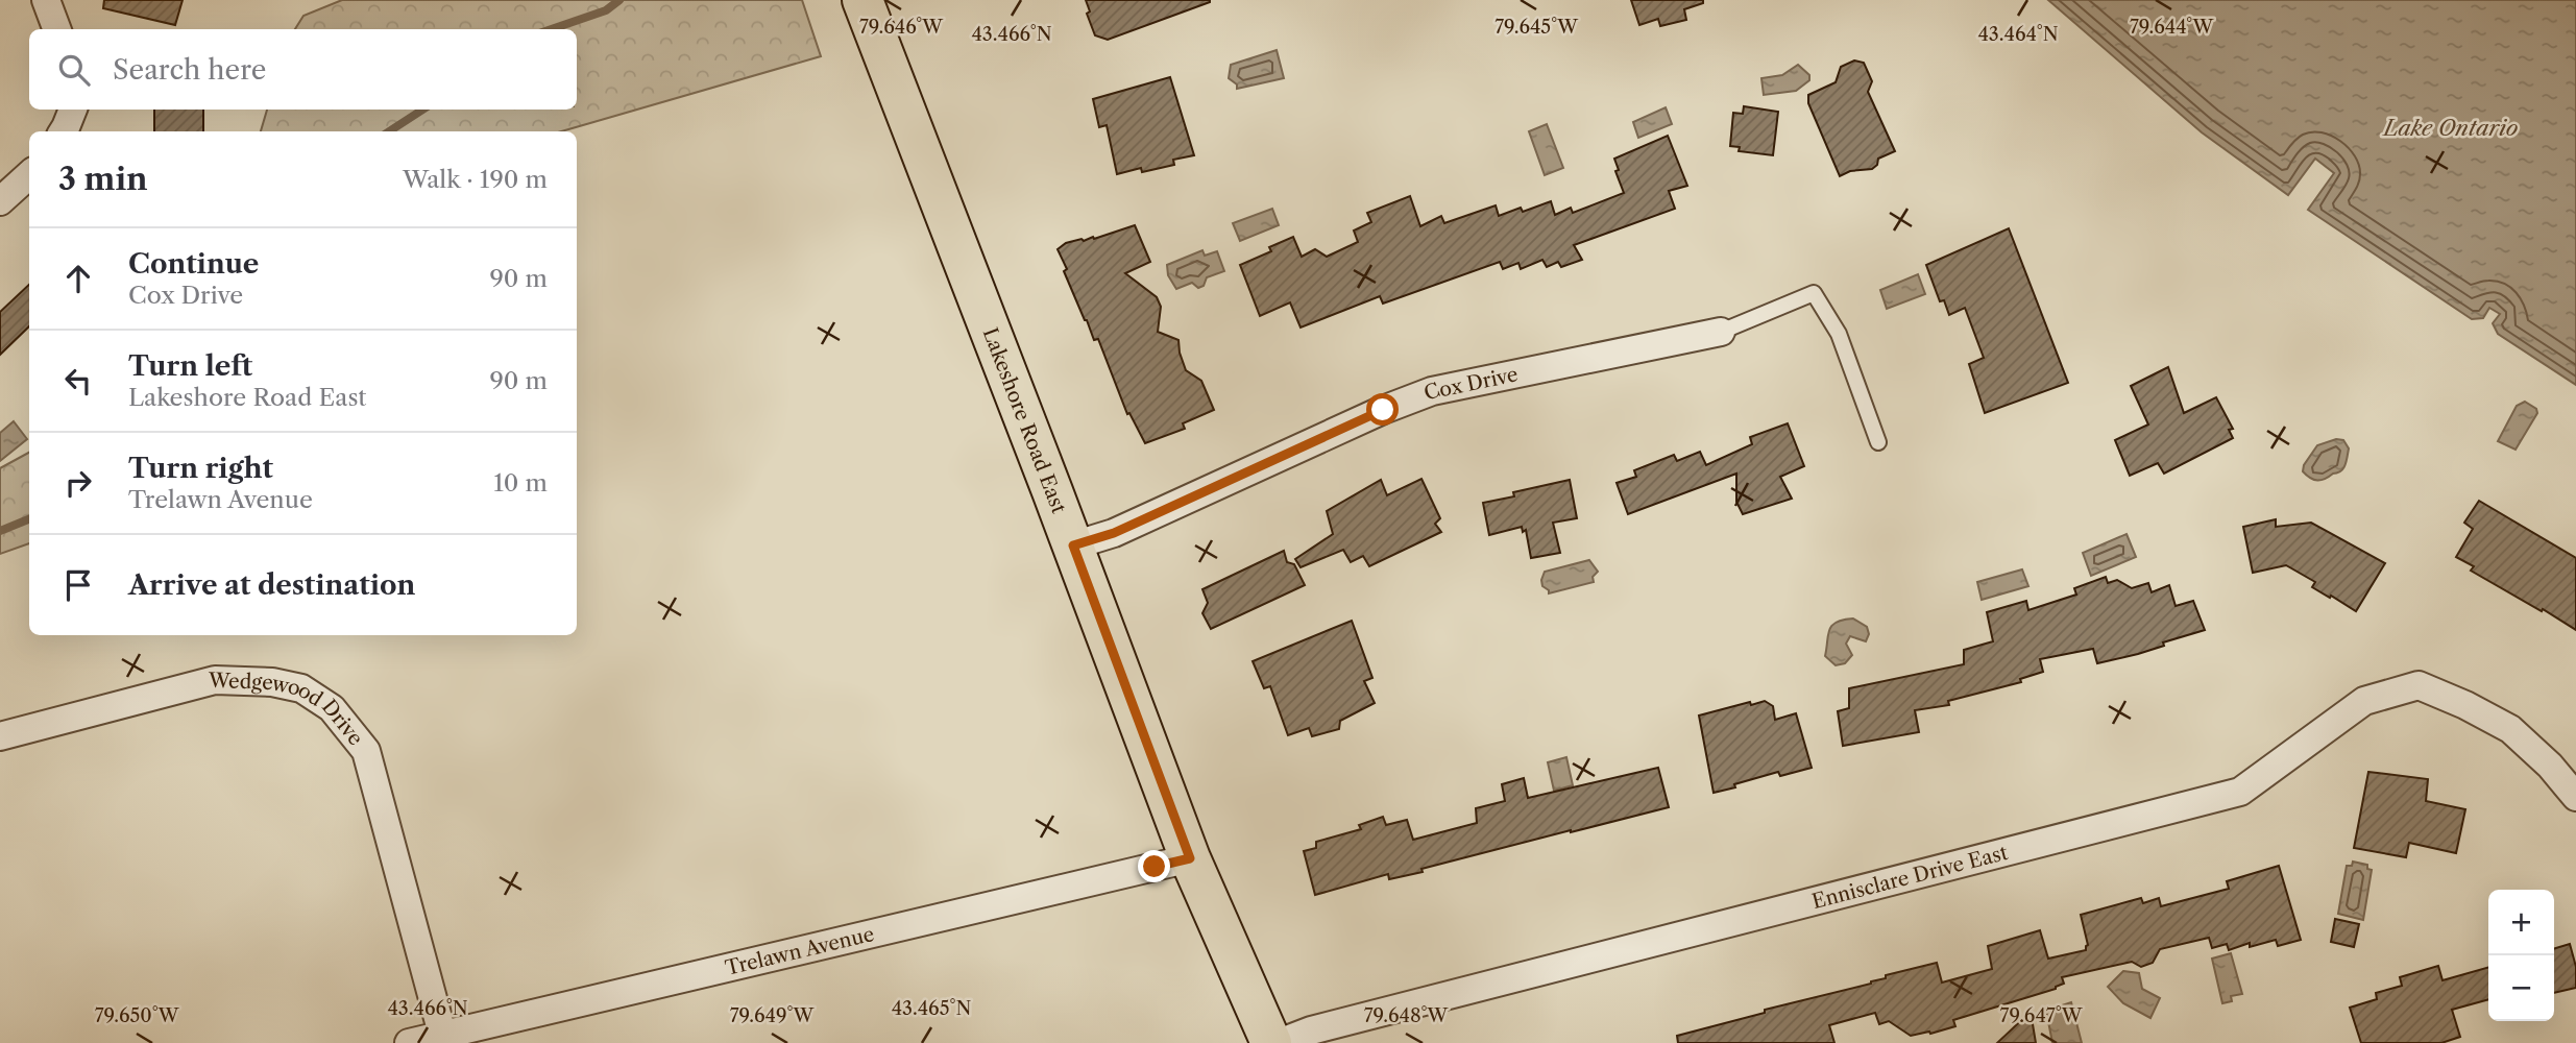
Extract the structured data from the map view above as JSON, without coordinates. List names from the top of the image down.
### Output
{
  "streets": {
    "main road": ["Lakeshore Road East"],
    "street": [
      "Cox Drive",
      "Wedgewood Drive",
      "Ennisclare Drive East",
      "Trelawn Avenue"
    ]
  },
  "crossings": [
    ["Cox Drive", "Lakeshore Road East"],
    ["Lakeshore Road East", "Trelawn Avenue"],
    ["Wedgewood Drive", "Trelawn Avenue"]
  ],
  "water": ["Lake Ontario"],
  "page": {
    "search": "Search here",
    "heading": ["3 min", "Walk · 190 m"],
    "list": [
      ["Continue", "Cox Drive", "90 m"],
      ["Turn left", "Lakeshore Road East", "90 m"],
      ["Turn right", "Trelawn Avenue", "10 m"],
      "Arrive at destination"
    ],
    "map_buttons": ["+", "−"]
  },
  "coordinates": [
    "79.646°W",
    "79.644°W",
    "79.645°W",
    "43.466°N",
    "43.464°N",
    "43.465°N",
    "79.650°W",
    "79.649°W",
    "79.648°W",
    "79.647°W"
  ]
}
